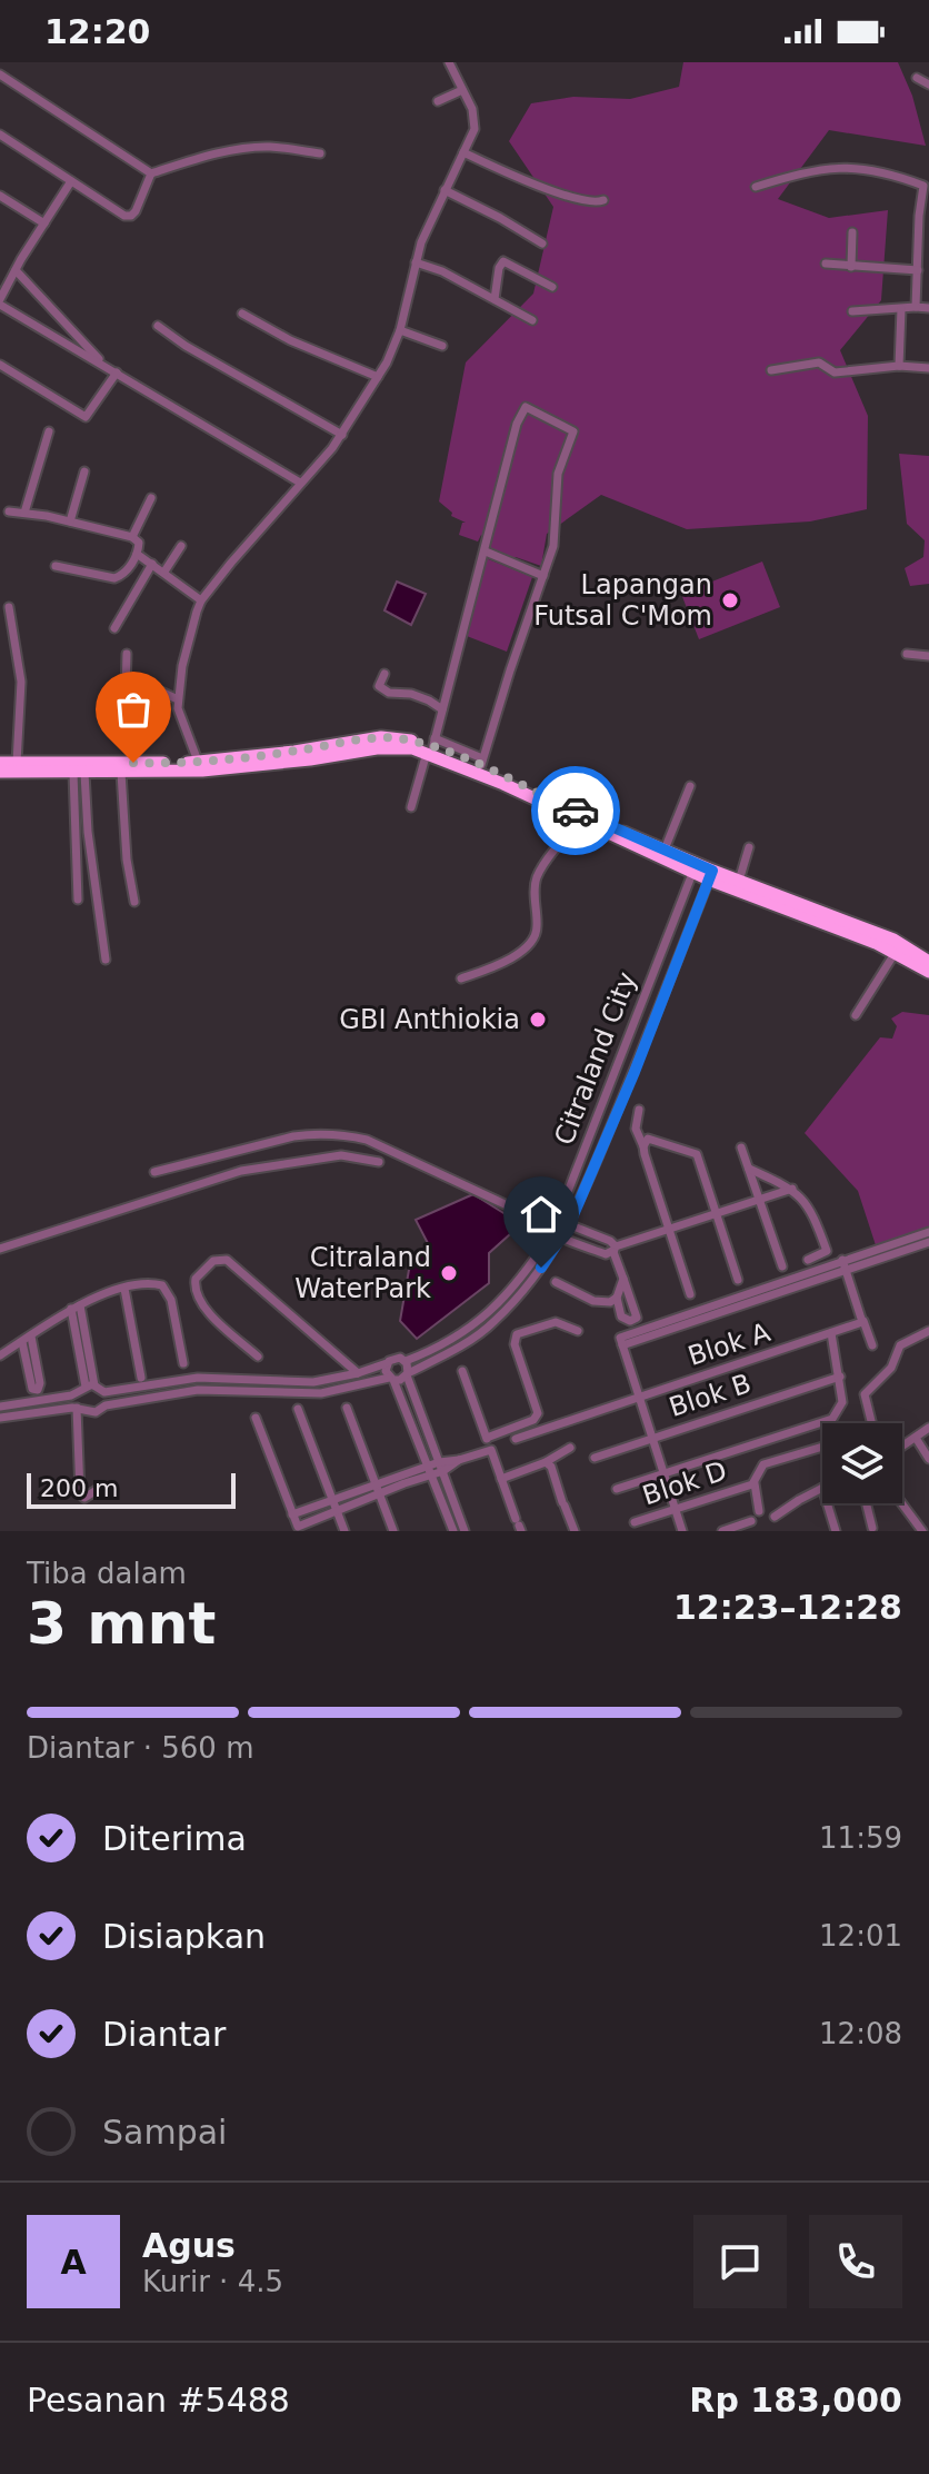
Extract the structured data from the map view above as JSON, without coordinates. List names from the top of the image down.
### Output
{
  "streets": {
    "street": [
      "Citraland City",
      "Blok A",
      "Blok B",
      "Blok D"
    ]
  },
  "places": ["Lapangan Futsal C'Mom", "GBI Anthiokia", "Citraland WaterPark"],
  "scale_bar": "200 m",
  "page": {
    "status": "12:20",
    "scale": "200 m",
    "heading": ["3 mnt", "Tiba dalam", "12:23–12:28"],
    "panel": [
      "Agus",
      "Kurir · 4.5",
      "Pesanan #5488",
      "Rp 183,000"
    ],
    "bar": "Diantar · 560 m",
    "list": [
      ["Diterima", "11:59"],
      ["Disiapkan", "12:01"],
      ["Diantar", "12:08"],
      "Sampai"
    ],
    "round": "A"
  }
}
